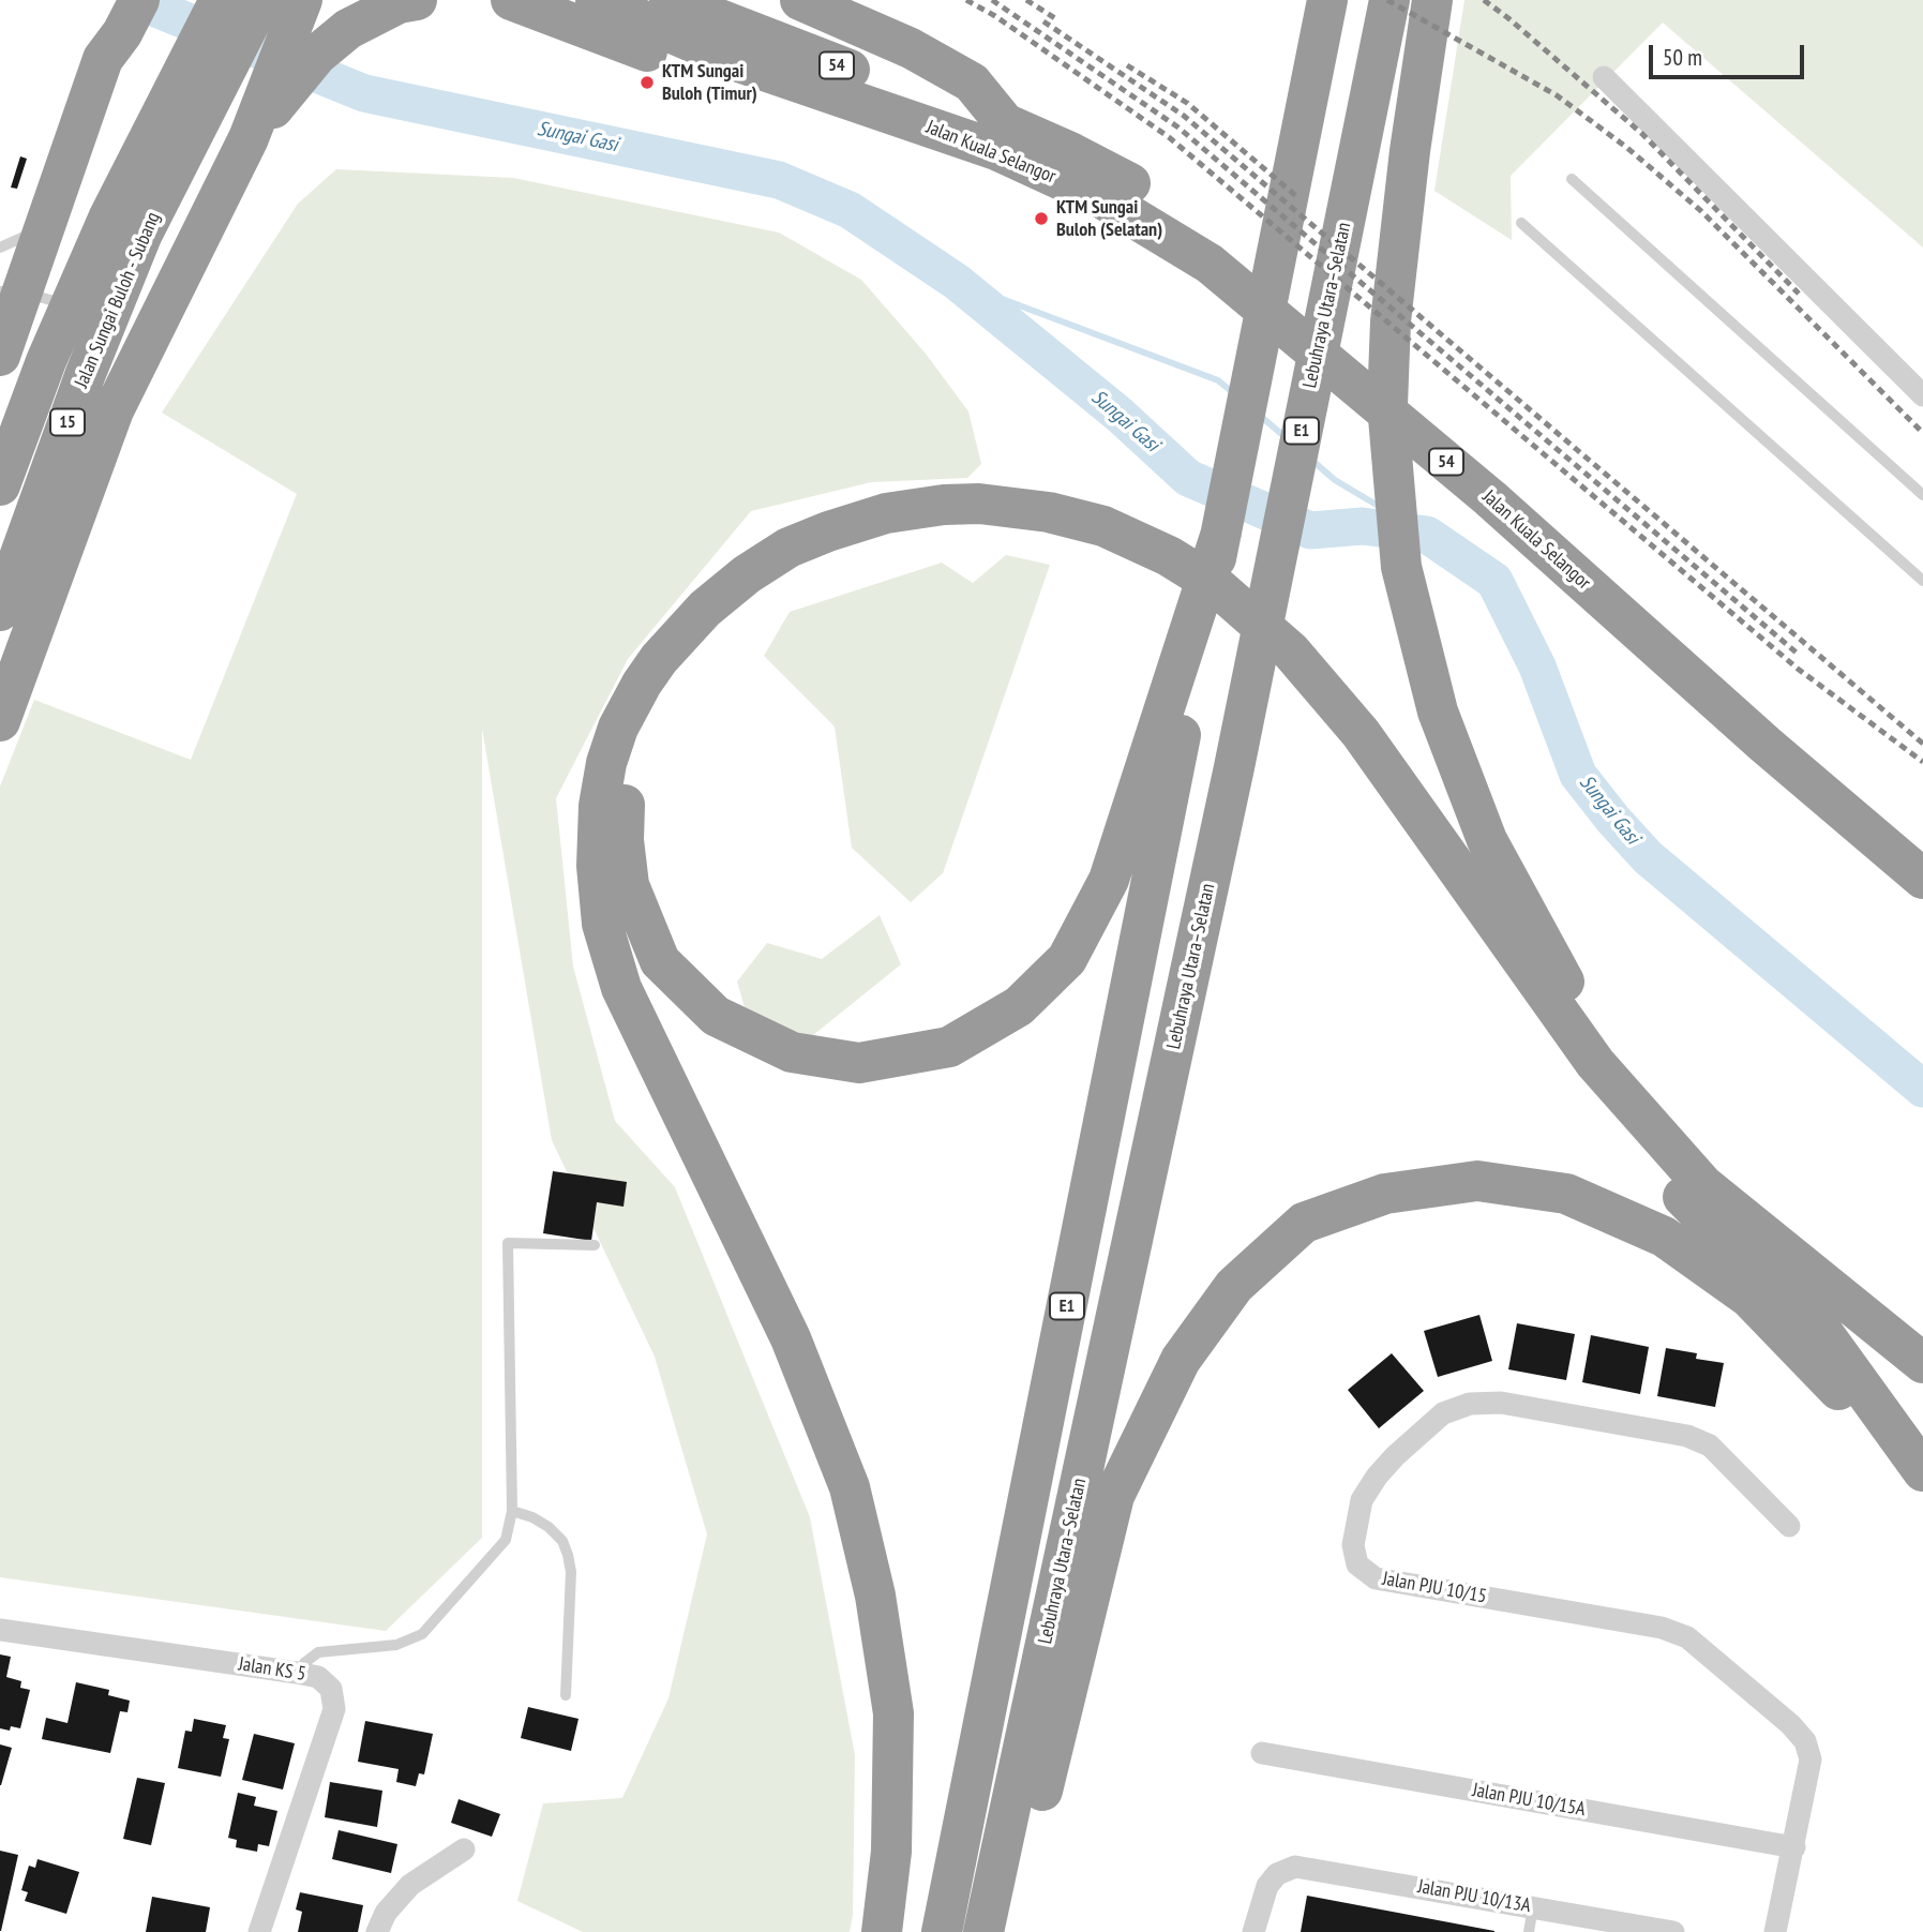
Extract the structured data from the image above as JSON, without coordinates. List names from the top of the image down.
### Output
{
  "streets": {
    "highway": [
      "54",
      "Jalan Kuala Selangor",
      "Jalan Sungai Buloh - Subang",
      "Lebuhraya Utara–Selatan",
      "15",
      "E1"
    ],
    "street": [
      "Jalan PJU 10/15",
      "Jalan KS 5",
      "Jalan PJU 10/15A",
      "Jalan PJU 10/13A"
    ]
  },
  "crossings": [
    ["Jalan PJU 10/15", "Jalan PJU 10/15A"]
  ],
  "water": ["Sungai Gasi"],
  "places": ["KTM Sungai Buloh (Timur)", "KTM Sungai Buloh (Selatan)"],
  "scale_bar": "50 m"
}
